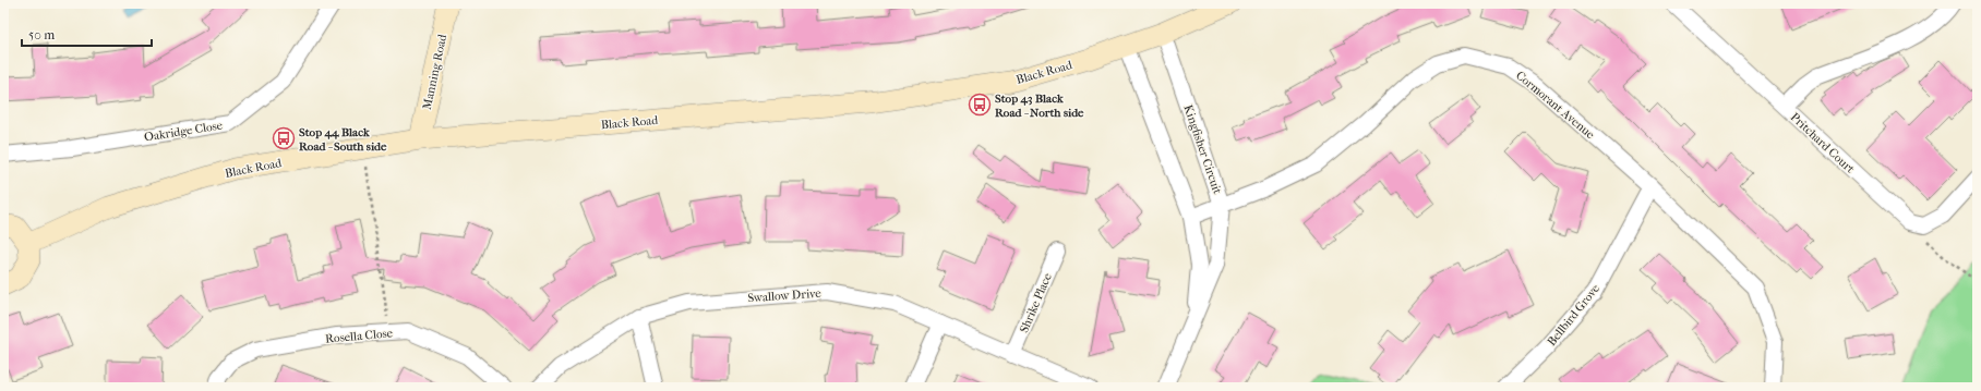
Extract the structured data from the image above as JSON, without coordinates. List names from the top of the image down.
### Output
{
  "streets": {
    "main road": ["Manning Road", "Black Road"],
    "street": [
      "Cormorant Avenue",
      "Oakridge Close",
      "Pritchard Court",
      "Kingfisher Circuit",
      "Swallow Drive",
      "Shrike Place",
      "Bellbird Grove",
      "Rosella Close"
    ]
  },
  "crossings": [
    ["Manning Road", "Black Road"],
    ["Black Road", "Kingfisher Circuit"],
    ["Cormorant Avenue", "Kingfisher Circuit"],
    ["Cormorant Avenue", "Bellbird Grove"],
    ["Swallow Drive", "Shrike Place"]
  ],
  "places": {
    "bus stop": ["Stop 43 Black Road - North side", "Stop 44 Black Road - South side"]
  },
  "scale_bar": "50 m"
}
